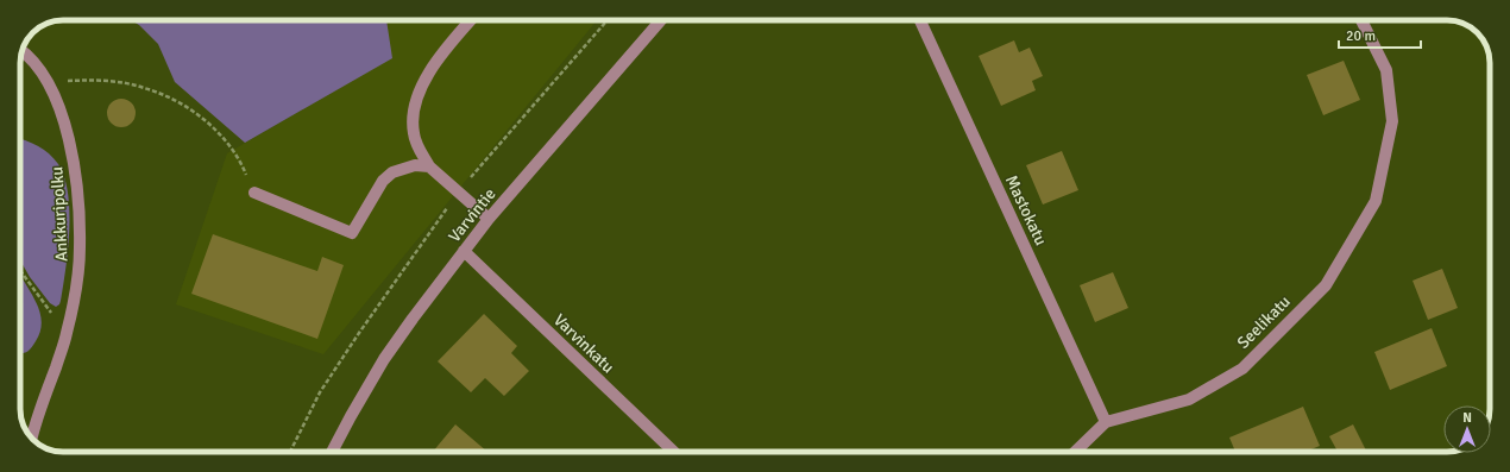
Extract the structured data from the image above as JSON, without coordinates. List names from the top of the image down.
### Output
{
  "streets": {
    "street": [
      "Mastokatu",
      "Ankkuripolku",
      "Varvintie",
      "Seelikatu",
      "Varvinkatu"
    ]
  },
  "crossings": [
    ["Mastokatu", "Seelikatu"],
    ["Varvintie", "Varvinkatu"]
  ],
  "scale_bar": "20 m",
  "north": "top"
}
